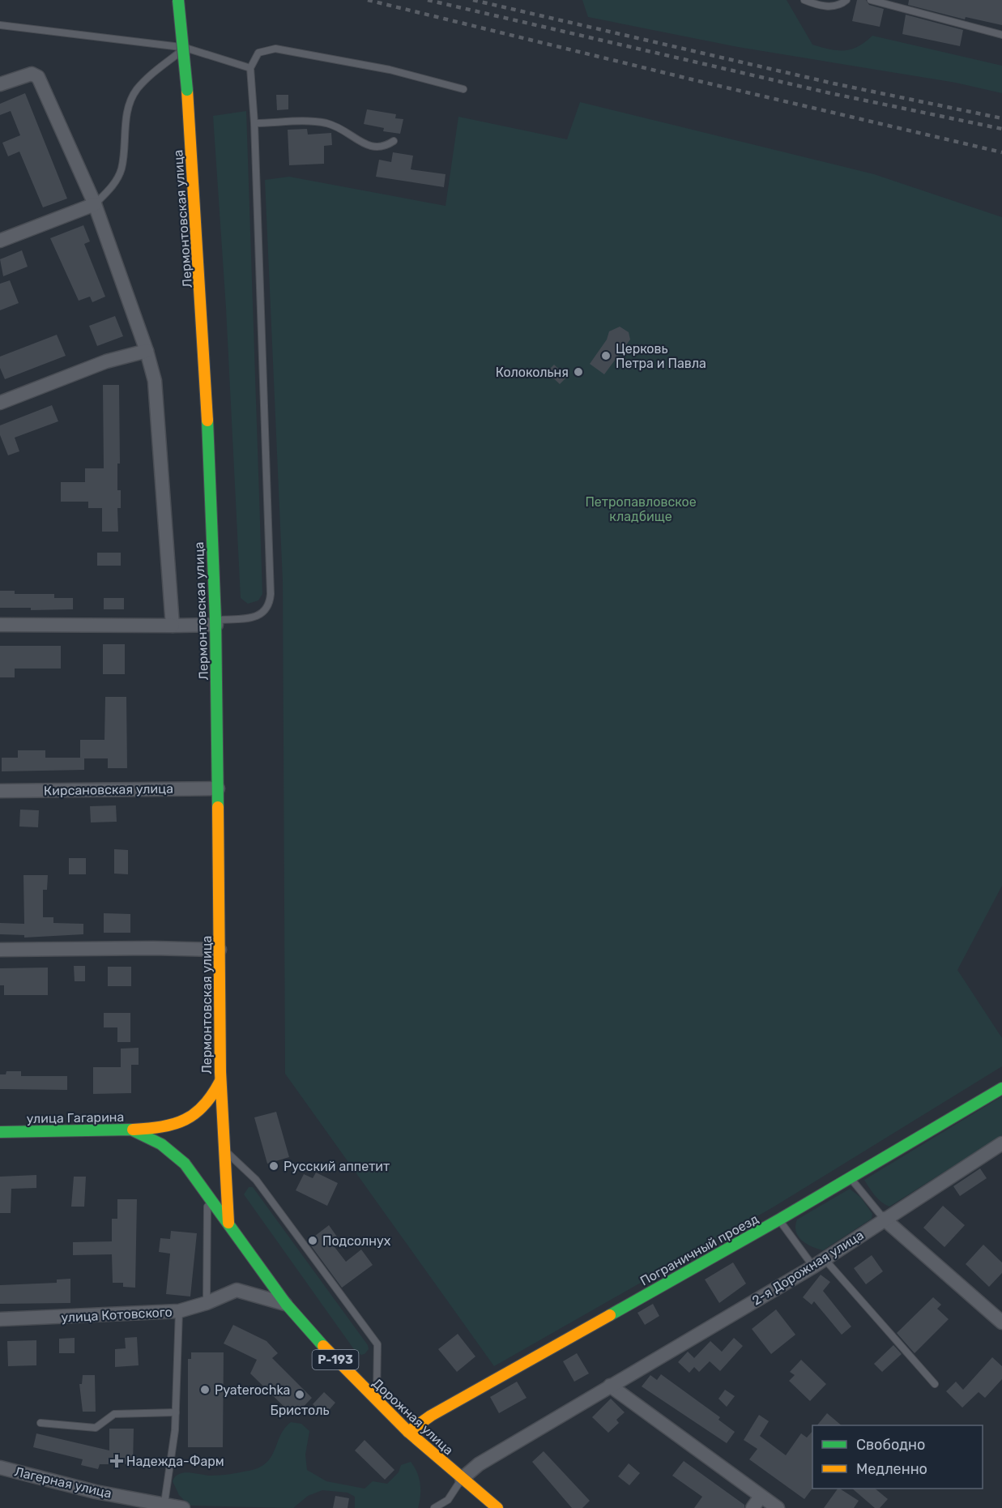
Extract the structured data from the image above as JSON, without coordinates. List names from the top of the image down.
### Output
{
  "streets": {
    "main road": [
      "Лермонтовская улица",
      "улица Гагарина",
      "Пограничный проезд",
      "Р-193",
      "Дорожная улица"
    ],
    "street": [
      "Кирсановская улица",
      "2-я Дорожная улица",
      "улица Котовского",
      "Лагерная улица"
    ]
  },
  "crossings": [
    ["Лермонтовская улица", "Кирсановская улица"],
    ["Лермонтовская улица", "улица Гагарина"],
    ["Лермонтовская улица", "Дорожная улица"],
    ["улица Гагарина", "Дорожная улица"],
    ["Пограничный проезд", "Дорожная улица"],
    ["2-я Дорожная улица", "Дорожная улица"],
    ["улица Котовского", "Дорожная улица"]
  ],
  "parks": ["Петропавловское кладбище"],
  "places": {
    "other": [
      "Церковь Петра и Павла",
      "Колокольня",
      "Русский аппетит",
      "Подсолнух",
      "Pyaterochka",
      "Бристоль"
    ],
    "health": ["Надежда-Фарм"]
  },
  "legend": ["Свободно", "Медленно"]
}
